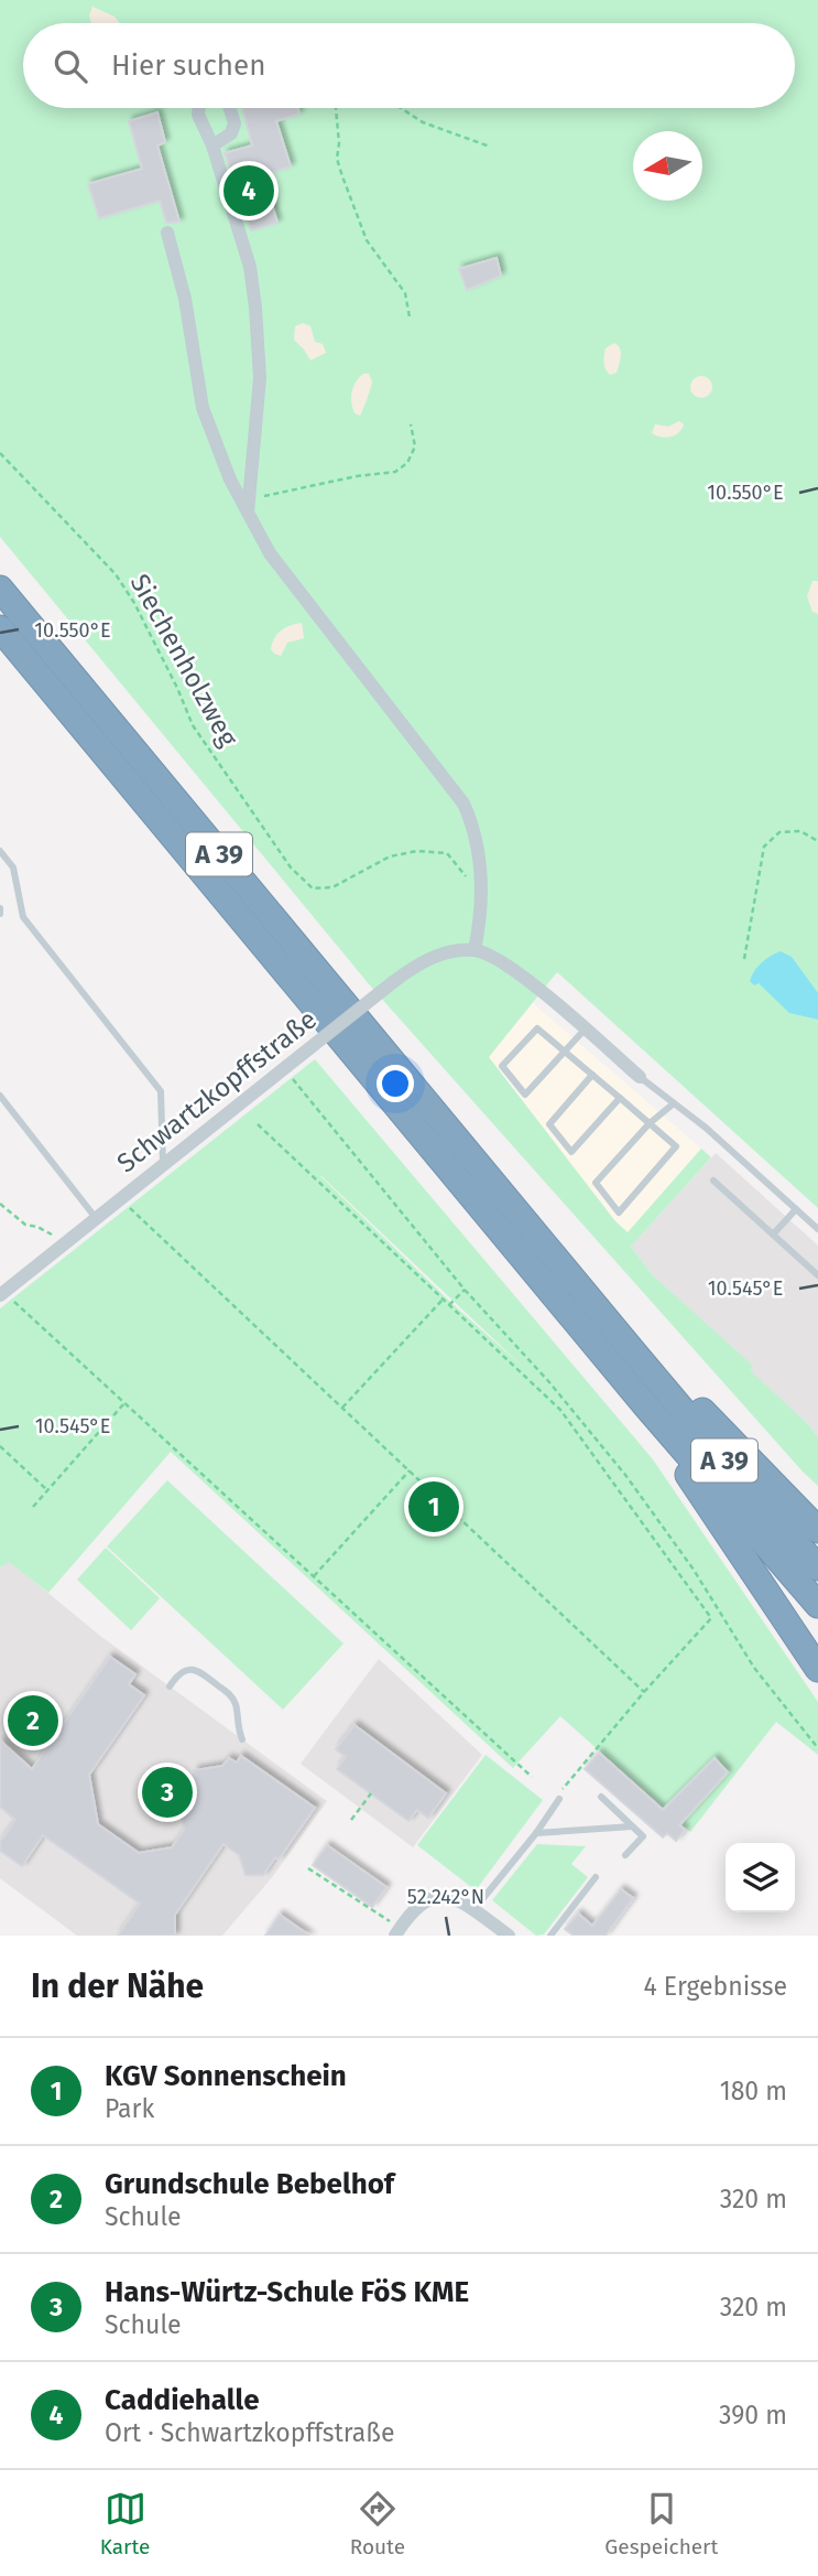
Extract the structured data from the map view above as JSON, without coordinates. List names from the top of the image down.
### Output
{
  "streets": {
    "highway": ["A 39"],
    "street": ["Schwartzkopffstraße"],
    "path": ["Siechenholzweg"]
  },
  "north": "left",
  "page": {
    "search": "Hier suchen",
    "pins": [
      "4",
      "1",
      "2",
      "3"
    ],
    "heading": ["In der Nähe", "4 Ergebnisse"],
    "list": [
      {
        "mark": "1",
        "name": "KGV Sonnenschein",
        "note": "Park",
        "value": "180 m"
      },
      {
        "mark": "2",
        "name": "Grundschule Bebelhof",
        "note": "Schule",
        "value": "320 m"
      },
      {
        "mark": "3",
        "name": "Hans-Würtz-Schule FöS KME",
        "note": "Schule",
        "value": "320 m"
      },
      {
        "mark": "4",
        "name": "Caddiehalle",
        "note": "Ort · Schwartzkopffstraße",
        "value": "390 m"
      }
    ],
    "nav": ["Karte", "Route", "Gespeichert"]
  },
  "coordinates": ["10.550°E", "10.545°E", "52.242°N"]
}
